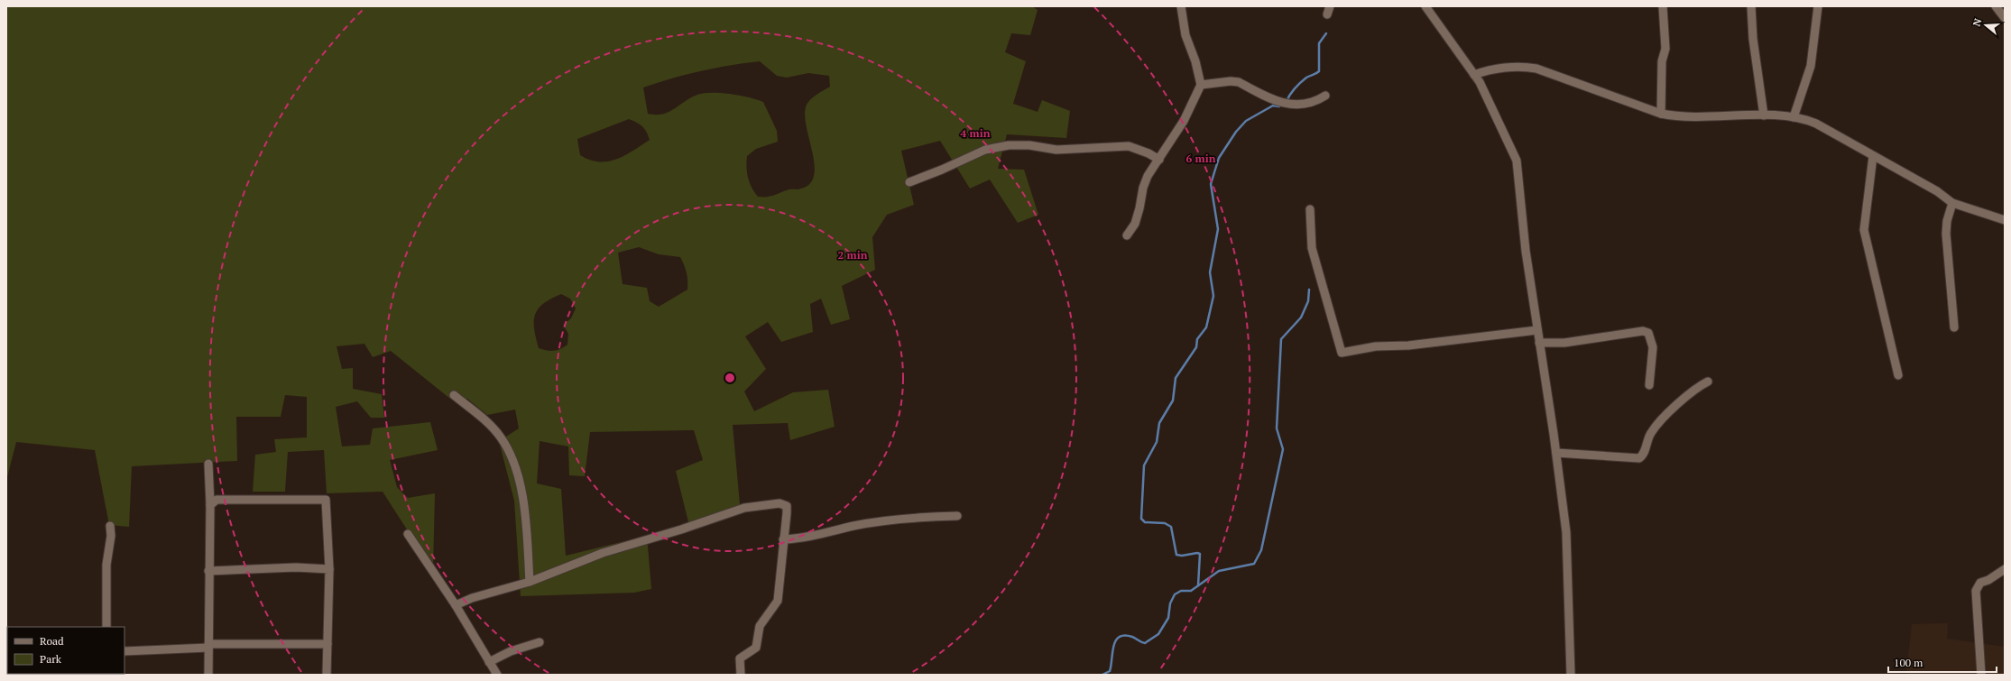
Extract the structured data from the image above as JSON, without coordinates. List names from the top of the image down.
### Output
{
  "legend": ["Road", "Park"],
  "scale_bar": "100 m",
  "north": "left",
  "rings": ["4 min", "6 min", "2 min"]
}
